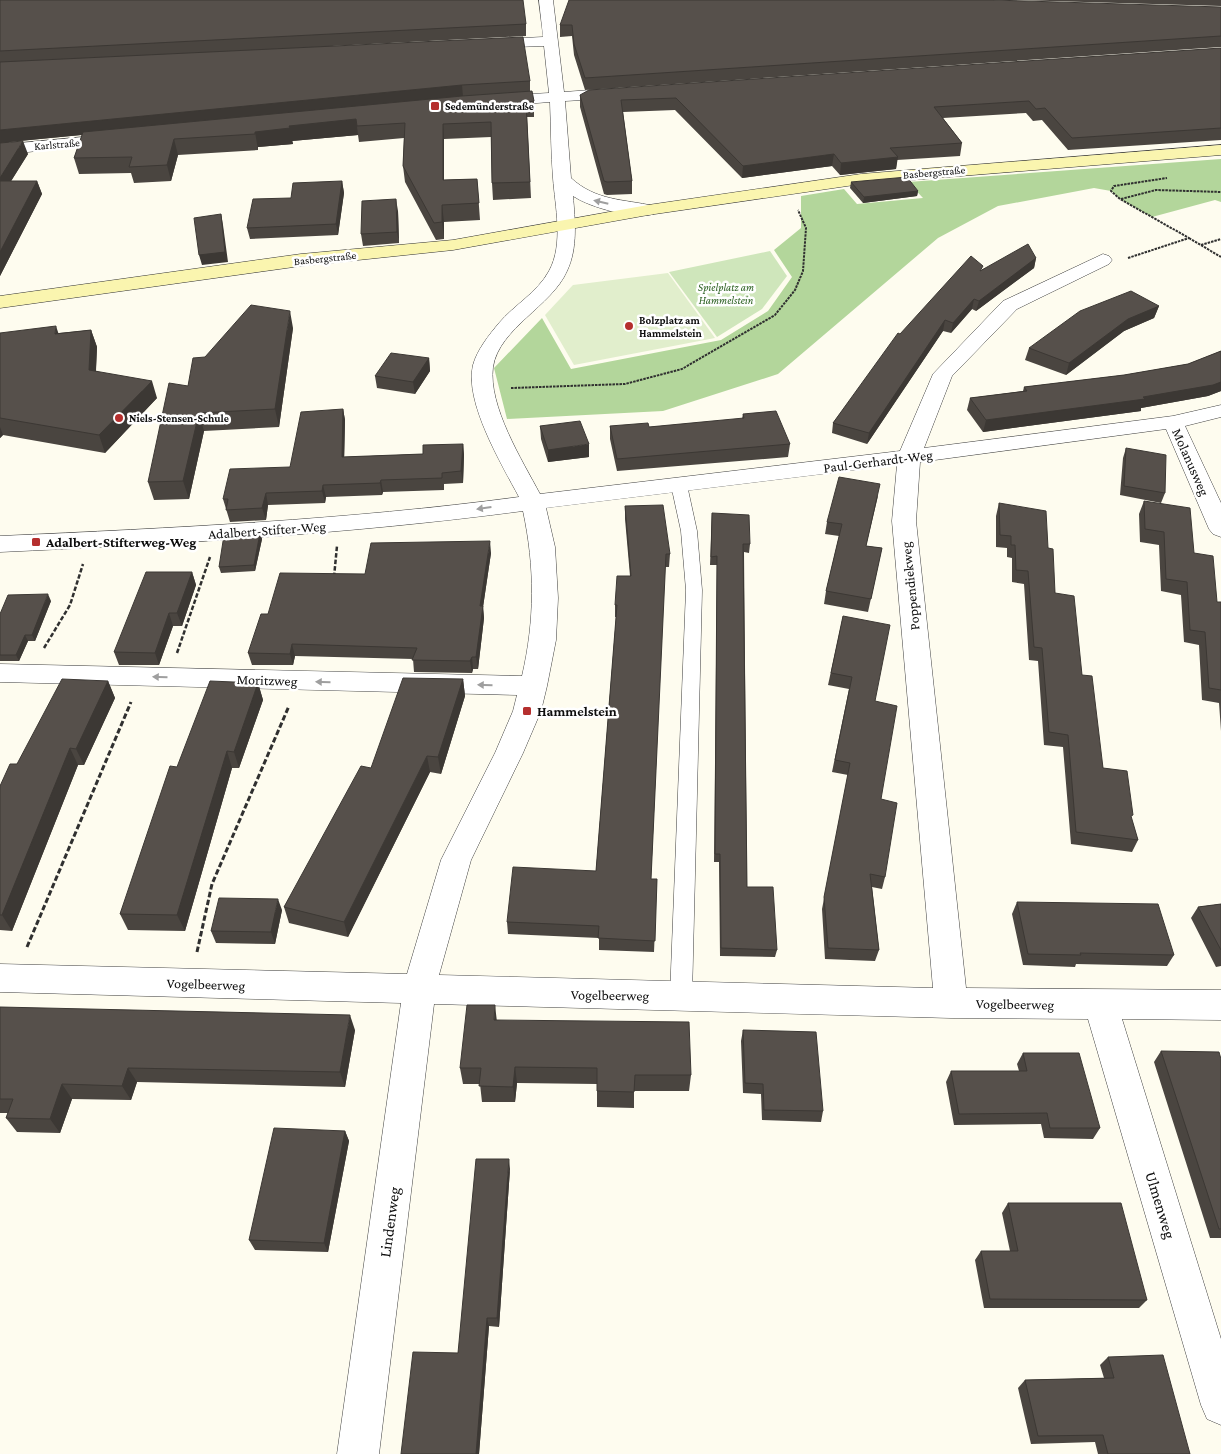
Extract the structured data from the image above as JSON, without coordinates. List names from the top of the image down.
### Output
{
  "streets": {
    "main road": ["Basbergstraße"],
    "street": [
      "Karlstraße",
      "Paul-Gerhardt-Weg",
      "Molanusweg",
      "Adalbert-Stifter-Weg",
      "Poppendiekweg",
      "Moritzweg",
      "Vogelbeerweg",
      "Ulmenweg",
      "Lindenweg"
    ]
  },
  "crossings": [
    ["Paul-Gerhardt-Weg", "Molanusweg"],
    ["Paul-Gerhardt-Weg", "Adalbert-Stifter-Weg"],
    ["Paul-Gerhardt-Weg", "Poppendiekweg"],
    ["Poppendiekweg", "Vogelbeerweg"],
    ["Vogelbeerweg", "Ulmenweg"],
    ["Vogelbeerweg", "Lindenweg"]
  ],
  "one_way": ["Adalbert-Stifter-Weg", "Moritzweg"],
  "parks": ["Spielplatz am Hammelstein"],
  "places": {
    "transit": ["Sedemünderstraße", "Adalbert-Stifterweg-Weg", "Hammelstein"],
    "other": ["Bolzplatz am Hammelstein", "Niels-Stensen-Schule"]
  }
}
